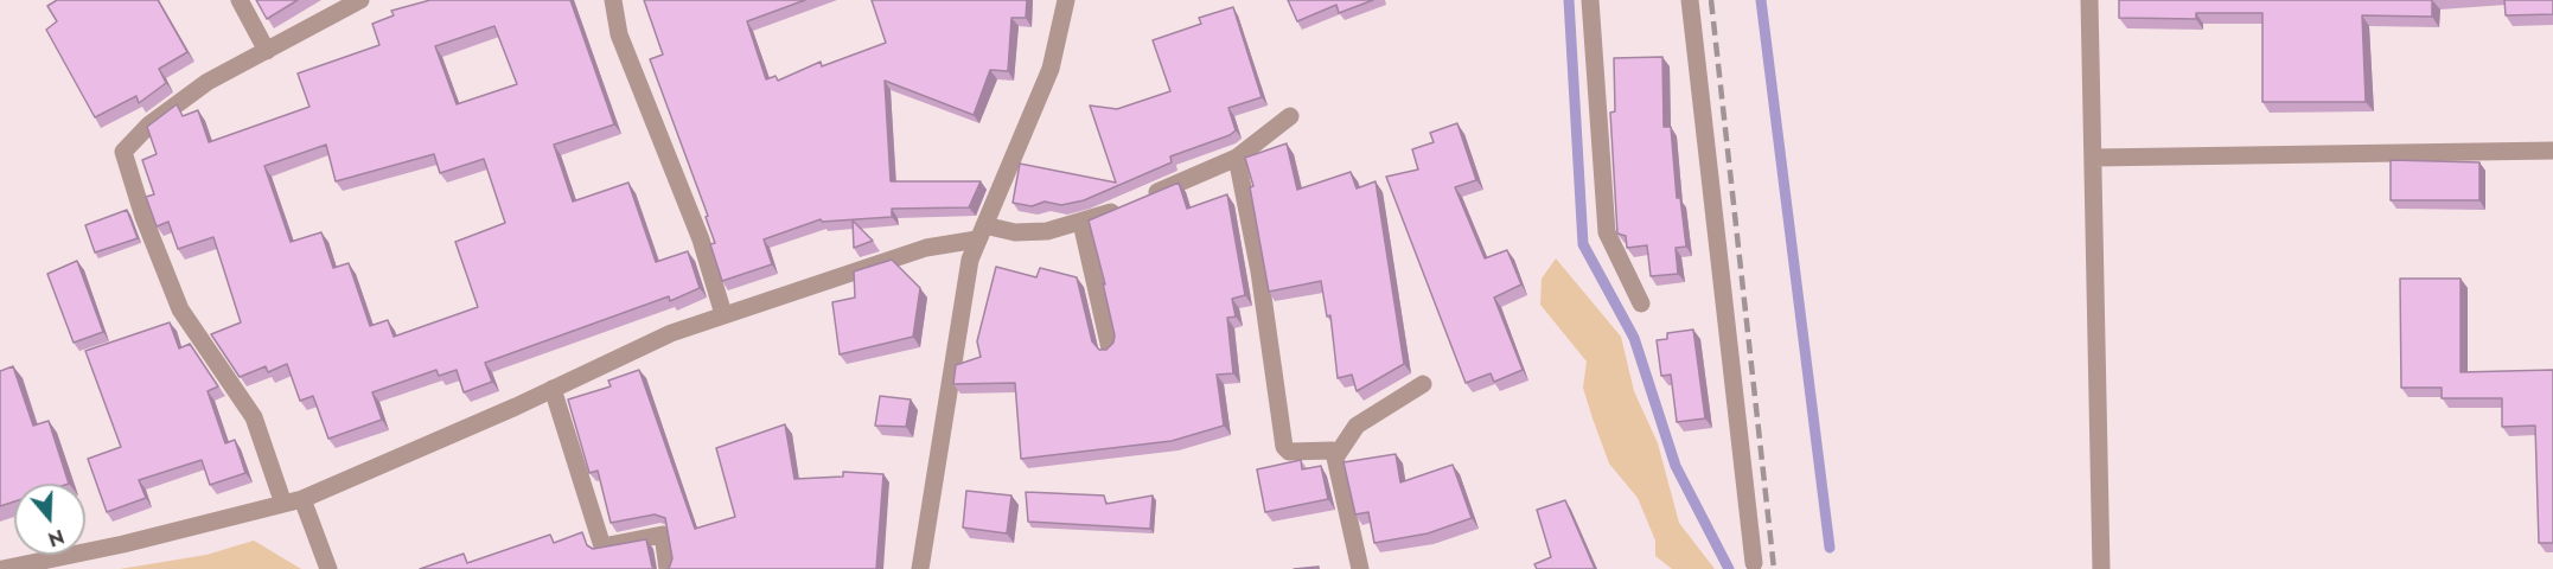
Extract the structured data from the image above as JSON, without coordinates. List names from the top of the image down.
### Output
{
  "north": "bottom"
}
